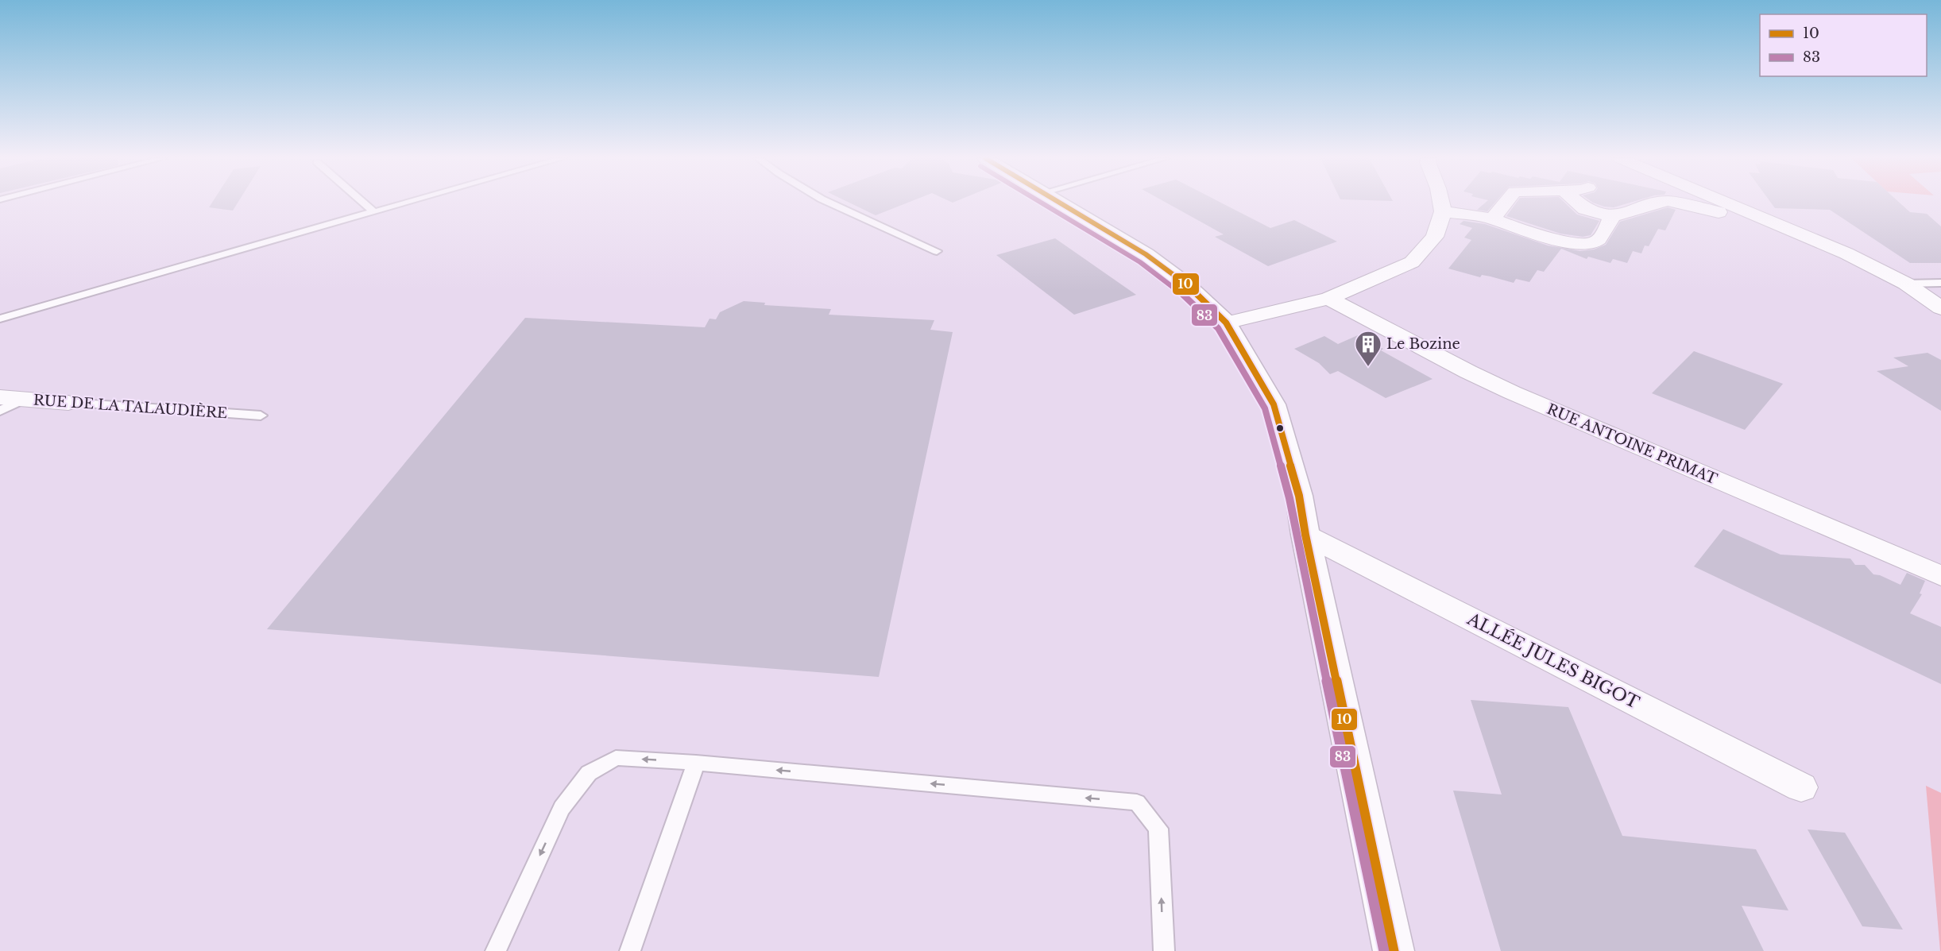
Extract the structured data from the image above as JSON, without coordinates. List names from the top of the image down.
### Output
{
  "streets": {
    "street": ["RUE DE LA TALAUDIÈRE", "RUE ANTOINE PRIMAT", "ALLÉE JULES BIGOT"]
  },
  "places": {
    "building": ["Le Bozine"]
  },
  "lines": ["transit line 10", "transit line 83"],
  "legend": ["10", "83"]
}
